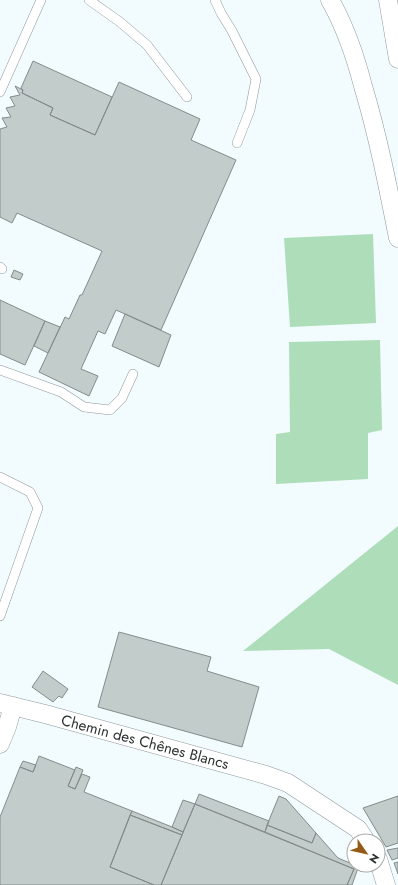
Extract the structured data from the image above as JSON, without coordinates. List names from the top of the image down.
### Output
{
  "streets": {
    "street": ["Chemin des Chênes Blancs"]
  },
  "north": "bottom right"
}
